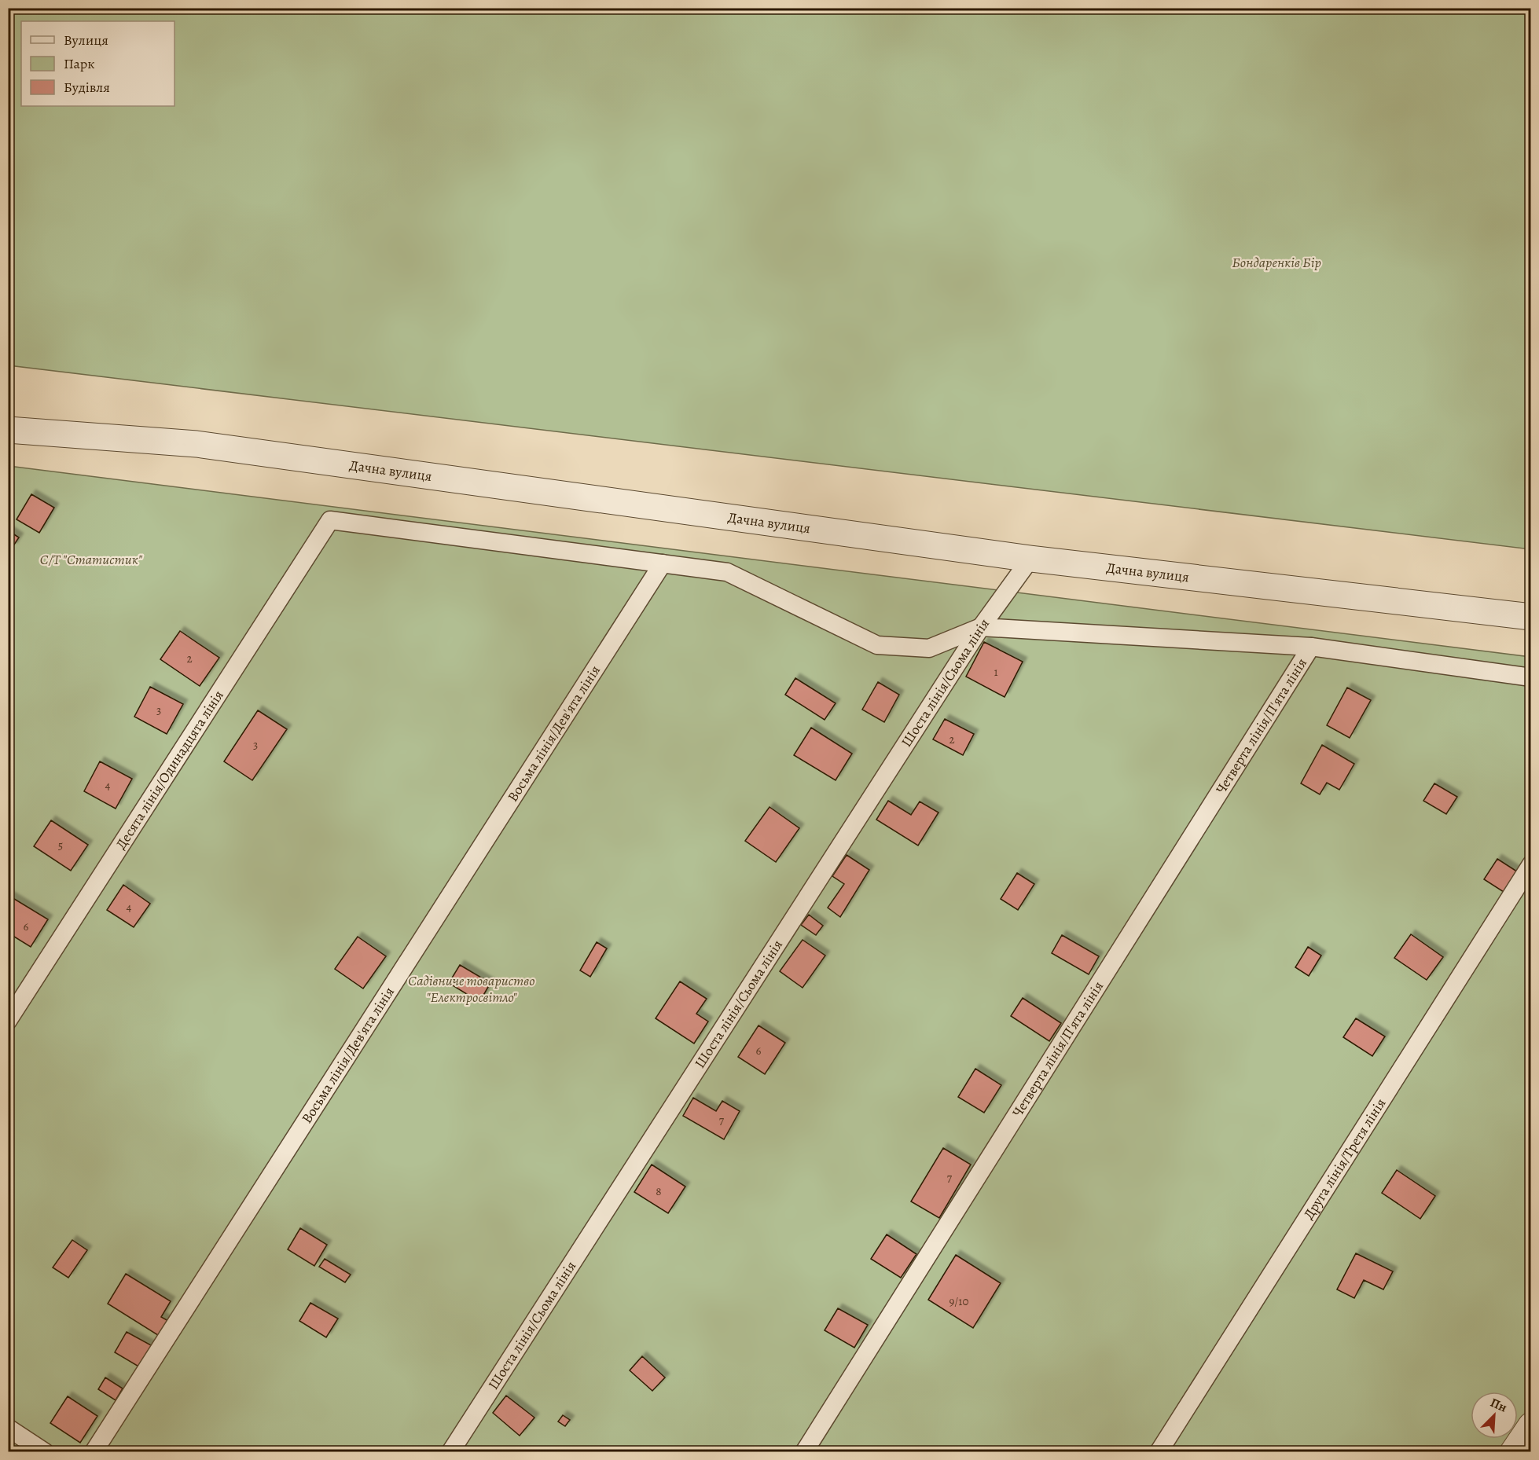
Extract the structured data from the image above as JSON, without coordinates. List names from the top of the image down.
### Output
{
  "streets": {
    "street": ["Дачна вулиця"],
    "lane": [
      "Шоста лінія/Сьома лінія",
      "Четверта лінія/П'ята лінія",
      "Восьма лінія/Дев'ята лінія",
      "Десята лінія/Одинадцята лінія",
      "Друга лінія/Третя лінія"
    ]
  },
  "crossings": [
    ["Дачна вулиця", "Шоста лінія/Сьома лінія"],
    ["Восьма лінія/Дев'ята лінія", "Десята лінія/Одинадцята лінія"]
  ],
  "parks": ["Бондаренків Бір", "С/Т \"Статистик\"", "Садівниче товариство \"Електросвітло\""],
  "house_numbers": [
    "2",
    "1",
    "3",
    "2",
    "3",
    "4",
    "5",
    "4",
    "6",
    "6",
    "7",
    "7",
    "8",
    "9/10"
  ],
  "legend": ["Вулиця", "Парк", "Будівля"],
  "north": "top right"
}
